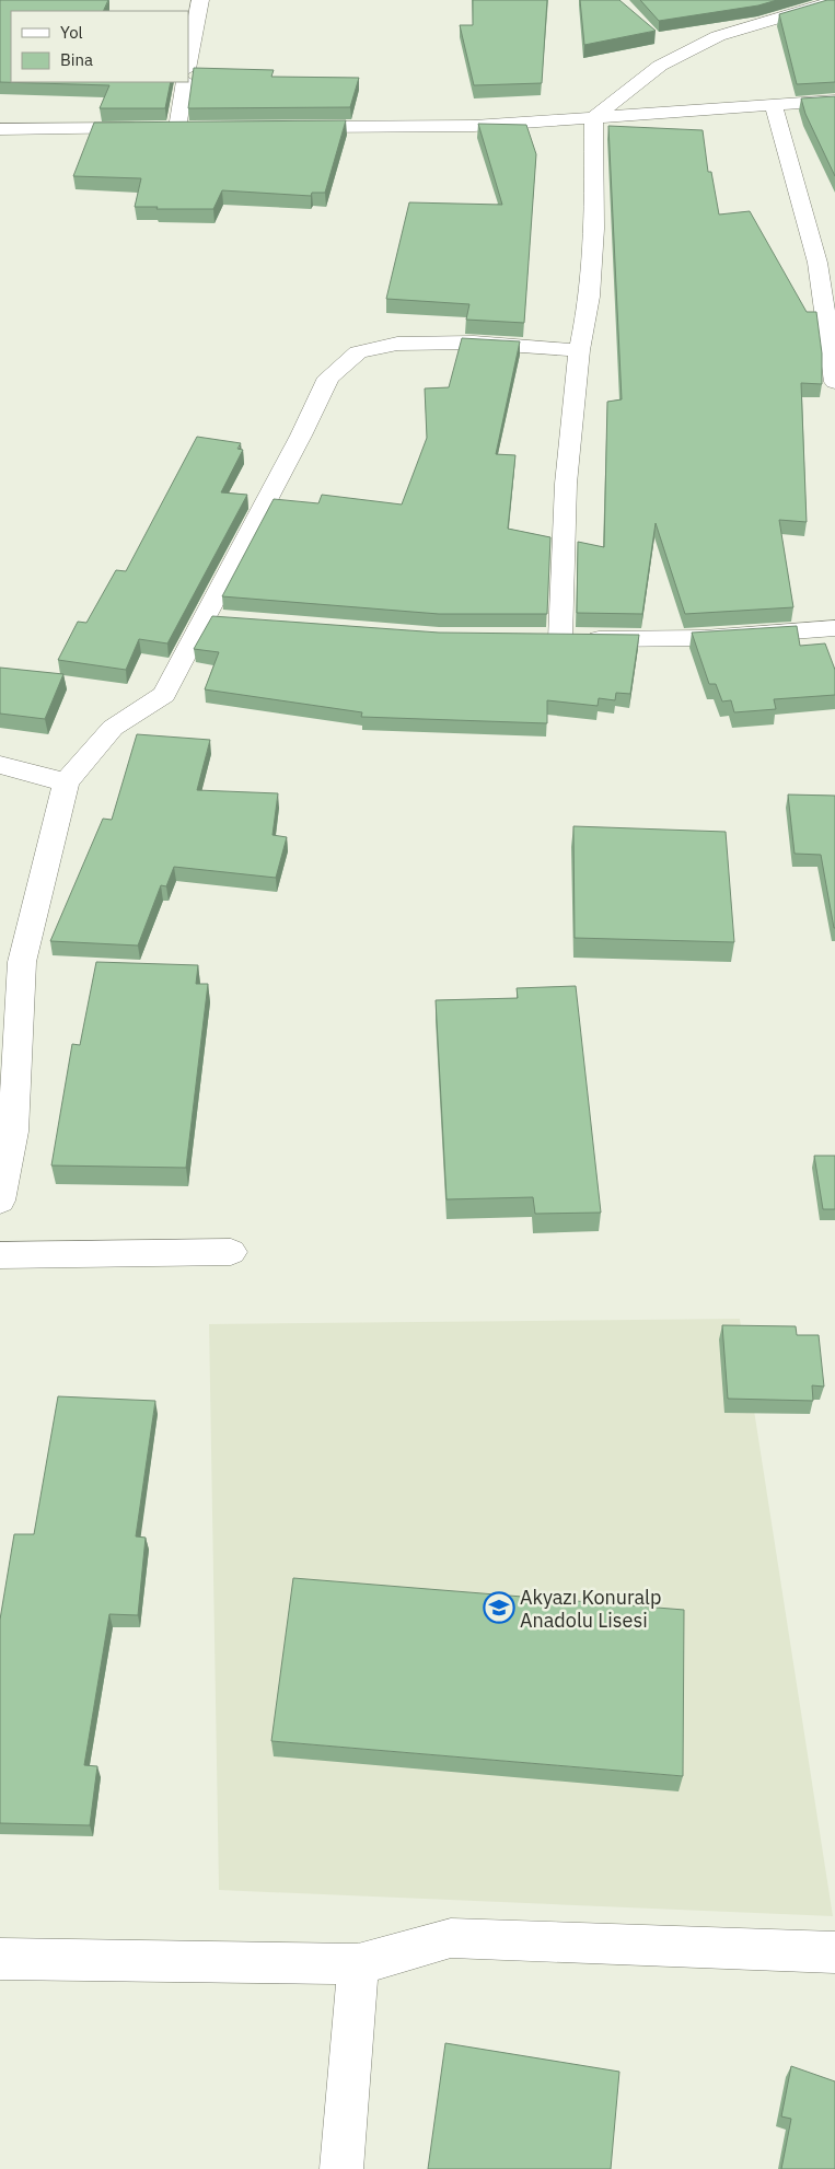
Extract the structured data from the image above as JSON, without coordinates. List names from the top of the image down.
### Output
{
  "places": {
    "school or university": ["Akyazı Konuralp Anadolu Lisesi"]
  },
  "legend": ["Yol", "Bina"]
}
